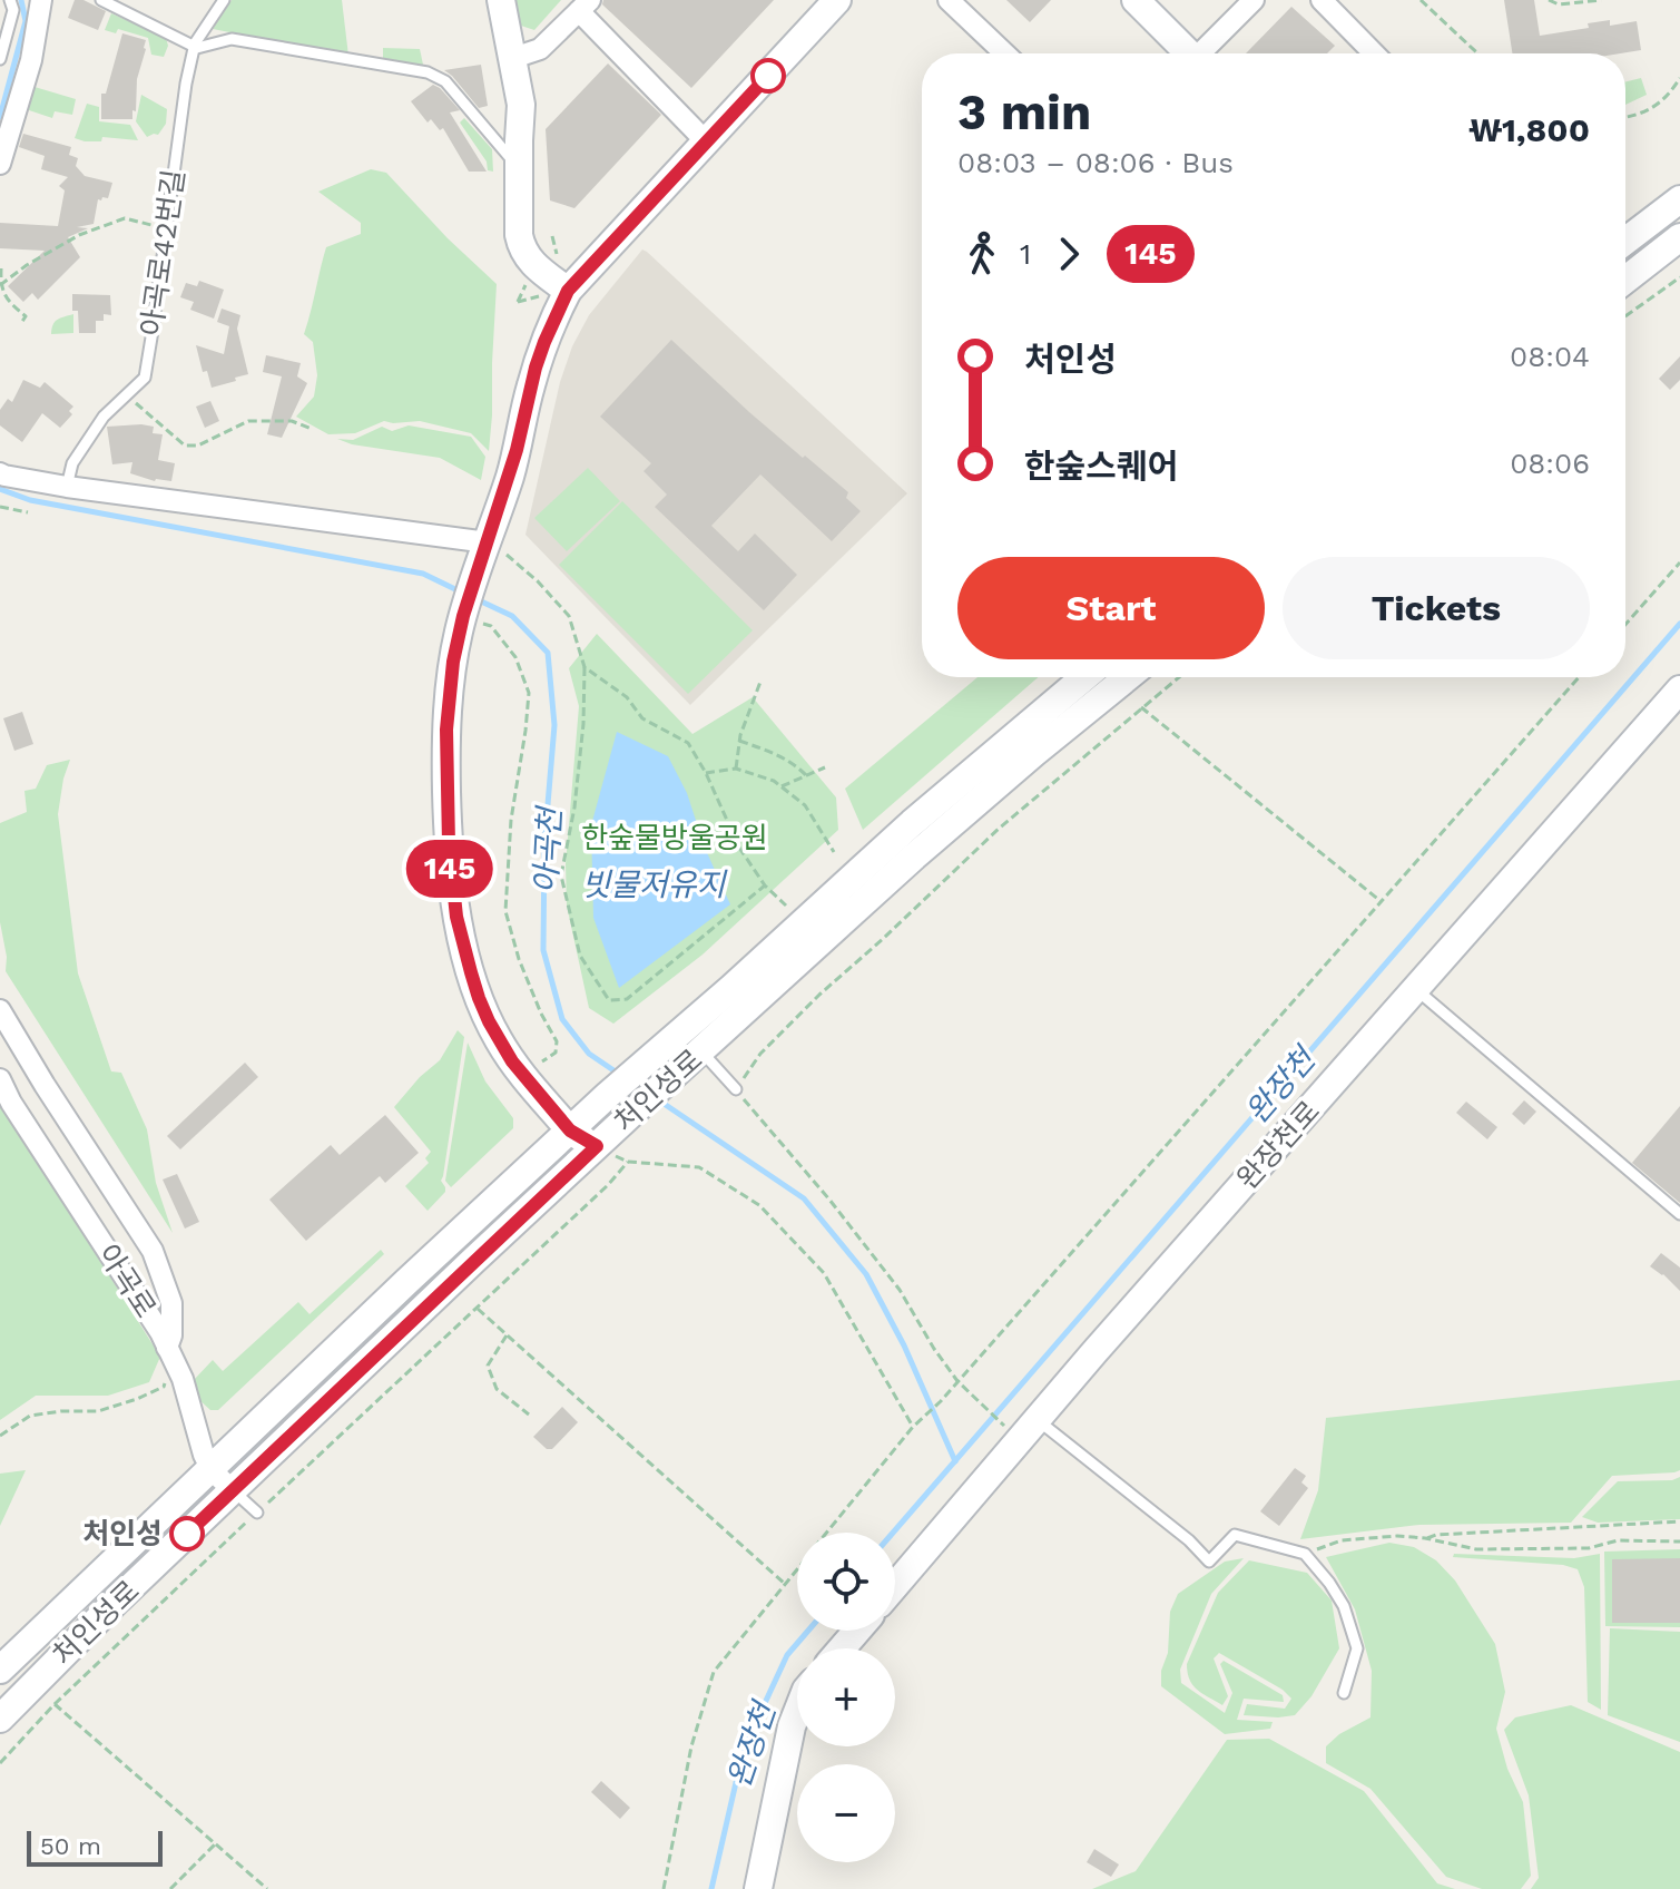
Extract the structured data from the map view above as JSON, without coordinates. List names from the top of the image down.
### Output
{
  "streets": {
    "street": ["처인성로", "완장천로", "아곡로"],
    "lane": ["아곡로42번길"]
  },
  "crossings": [
    ["처인성로", "아곡로"]
  ],
  "water": ["아곡천", "빗물저유지", "완장천"],
  "parks": ["한숲물방울공원"],
  "places": ["처인성"],
  "lines": ["bus line 145"],
  "scale_bar": "50 m",
  "page": {
    "on_map": "145",
    "heading": ["3 min", "08:03 – 08:06 · Bus", "₩1,800"],
    "legs": ["1", "145"],
    "list": [
      {
        "name": "처인성",
        "value": "08:04"
      },
      {
        "name": "한숲스퀘어",
        "value": "08:06"
      }
    ],
    "buttons": ["Start", "Tickets"],
    "map_buttons": ["+", "−"],
    "scale": "50 m"
  }
}
